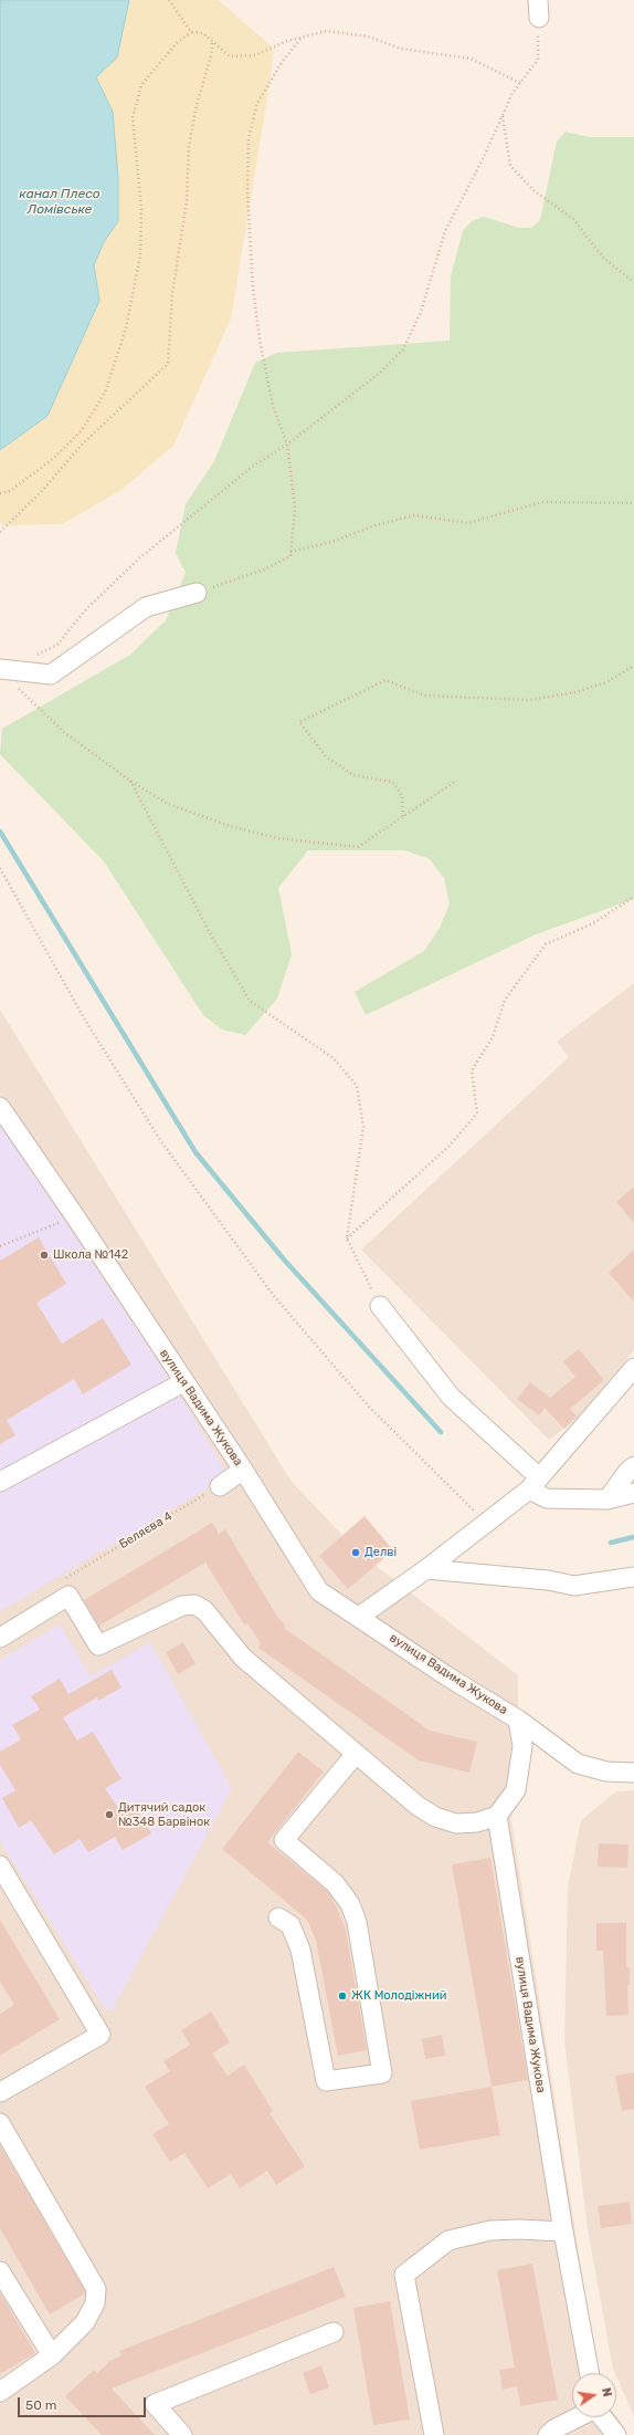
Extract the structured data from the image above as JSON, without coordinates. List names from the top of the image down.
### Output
{
  "streets": {
    "street": ["вулиця Вадима Жукова"],
    "path": ["Беляєва 4"]
  },
  "water": ["канал Плесо Ломівське"],
  "places": [
    "Школа №142",
    "Делві",
    "Дитячий садок №348 Барвінок",
    "ЖК Молодіжний"
  ],
  "scale_bar": "50 m",
  "north": "right"
}
